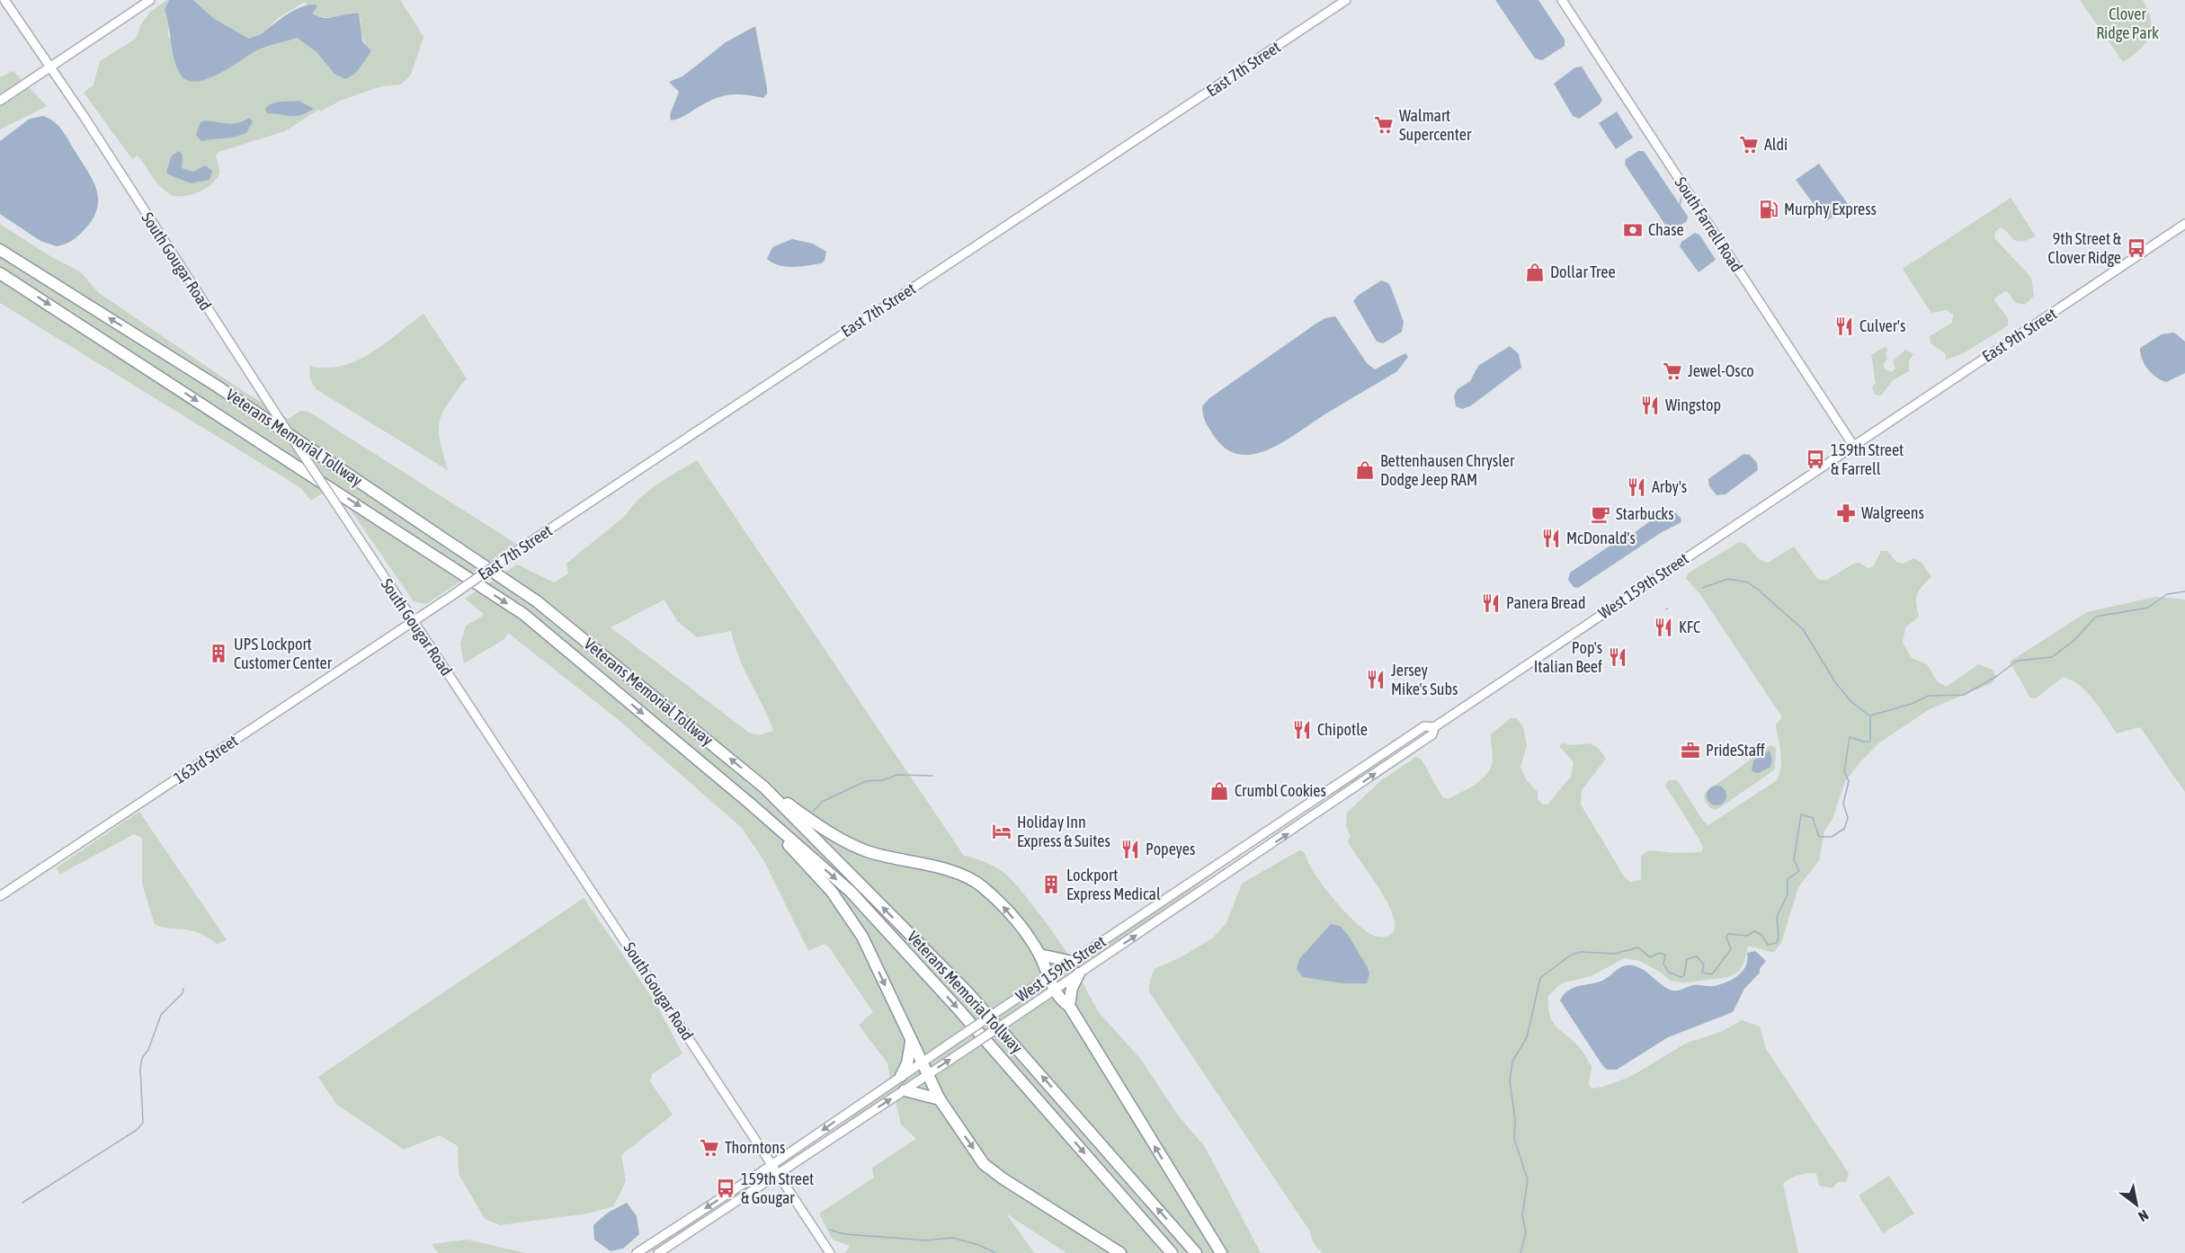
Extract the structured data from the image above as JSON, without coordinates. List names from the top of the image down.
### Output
{
  "streets": {
    "highway": ["Veterans Memorial Tollway"],
    "street": [
      "East 7th Street",
      "South Farrell Road",
      "South Gougar Road",
      "East 9th Street",
      "West 159th Street",
      "163rd Street"
    ]
  },
  "crossings": [
    ["East 7th Street", "South Gougar Road"],
    ["East 7th Street", "163rd Street"],
    ["South Farrell Road", "East 9th Street"],
    ["South Farrell Road", "West 159th Street"],
    ["South Gougar Road", "West 159th Street"],
    ["South Gougar Road", "163rd Street"],
    ["East 9th Street", "West 159th Street"]
  ],
  "parks": ["Clover Ridge Park"],
  "places": {
    "supermarket": [
      "Walmart Supercenter",
      "Aldi",
      "Jewel-Osco",
      "Thorntons"
    ],
    "fuel station": ["Murphy Express"],
    "bank": ["Chase"],
    "bus stop": ["9th Street & Clover Ridge", "159th Street & Farrell", "159th Street & Gougar"],
    "shop": ["Dollar Tree", "Bettenhausen Chrysler Dodge Jeep RAM", "Crumbl Cookies"],
    "restaurant": [
      "Culver's",
      "Wingstop",
      "Arby's",
      "McDonald's",
      "Panera Bread",
      "KFC",
      "Pop's Italian Beef",
      "Jersey Mike's Subs",
      "Chipotle",
      "Popeyes"
    ],
    "pharmacy": ["Walgreens"],
    "cafe": ["Starbucks"],
    "building": ["UPS Lockport Customer Center", "Lockport Express Medical"],
    "office": ["PrideStaff"],
    "hotel": ["Holiday Inn Express & Suites"]
  },
  "north": "bottom right"
}
